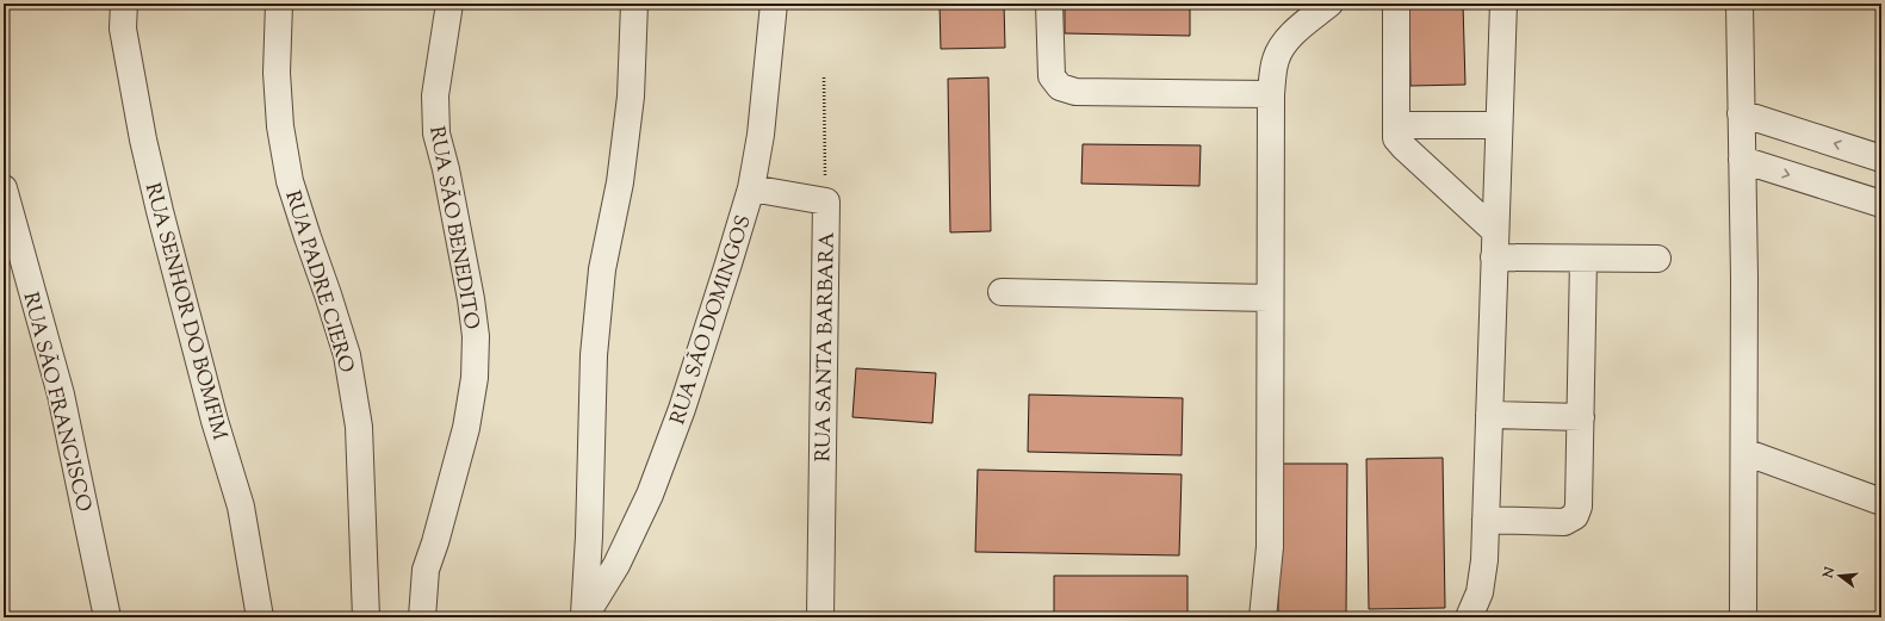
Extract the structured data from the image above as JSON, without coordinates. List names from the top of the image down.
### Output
{
  "streets": {
    "street": [
      "RUA SÃO BENEDITO",
      "RUA PADRE CIERO",
      "RUA SENHOR DO BOMFIM",
      "RUA SÃO DOMINGOS",
      "RUA SANTA BARBARA",
      "RUA SÃO FRANCISCO"
    ]
  },
  "north": "left"
}
